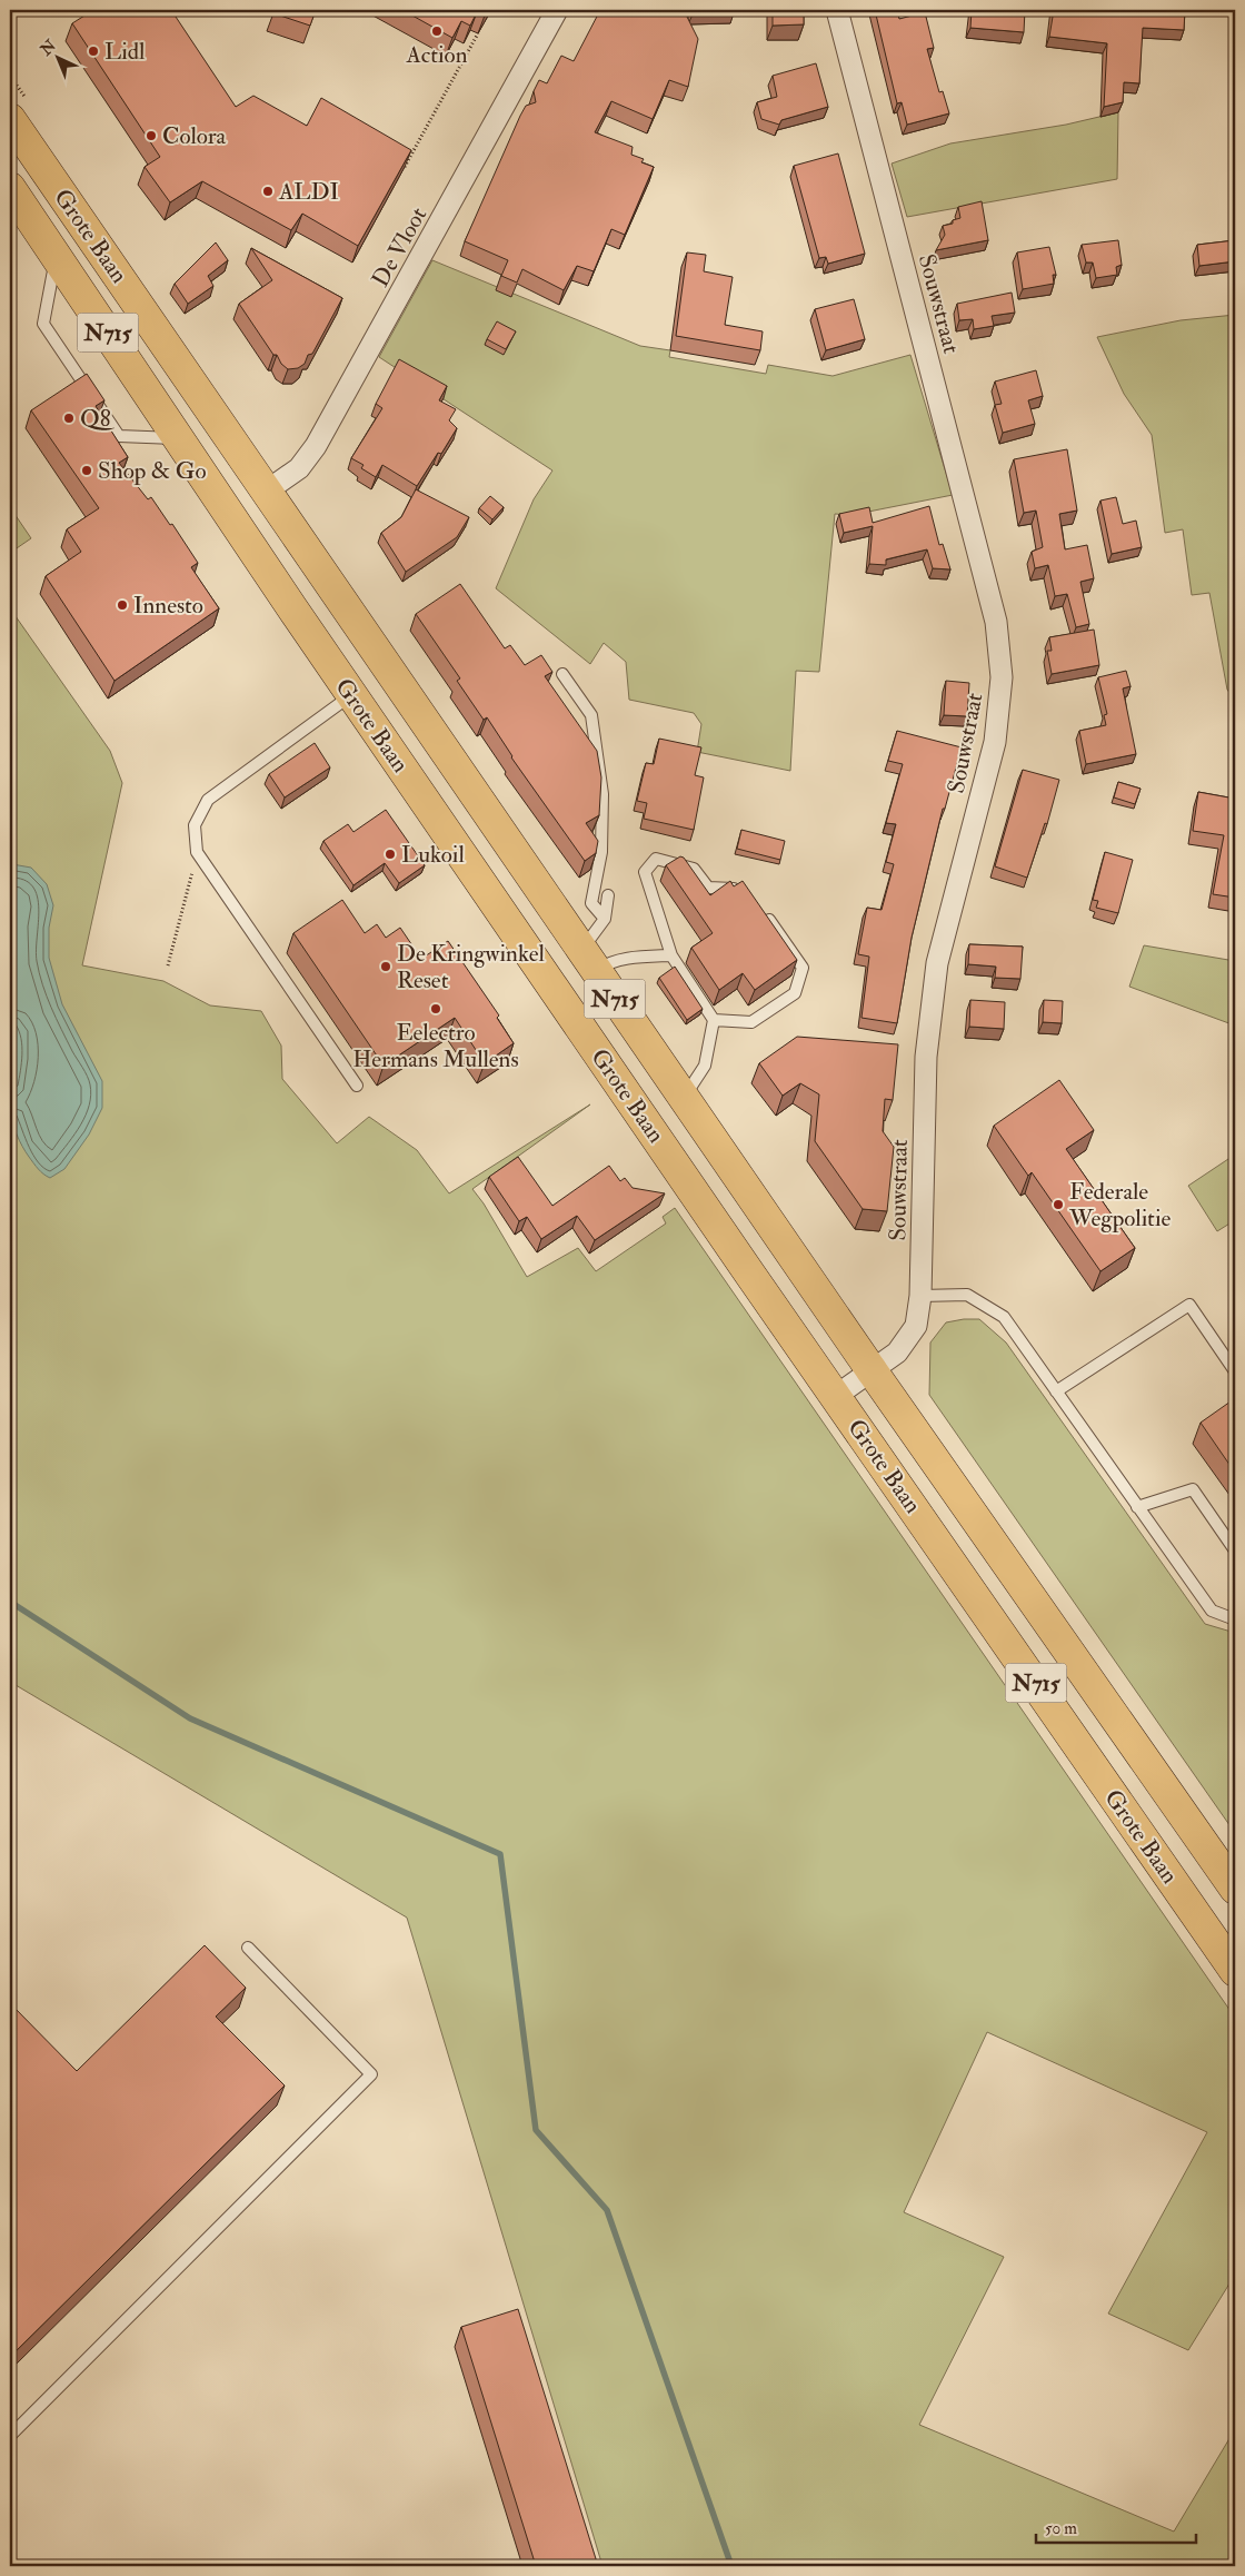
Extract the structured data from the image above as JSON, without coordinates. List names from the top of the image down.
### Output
{
  "streets": {
    "main road": ["Grote Baan", "N715"],
    "street": ["De Vloot", "Souwstraat"]
  },
  "crossings": [
    ["Grote Baan", "De Vloot"],
    ["Grote Baan", "Souwstraat"]
  ],
  "places": [
    "Action",
    "Lidl",
    "Colora",
    "ALDI",
    "Q8",
    "Shop & Go",
    "Innesto",
    "Lukoil",
    "De Kringwinkel Reset",
    "Eelectro Hermans Mullens",
    "Federale Wegpolitie"
  ],
  "scale_bar": "50 m",
  "north": "top left"
}
